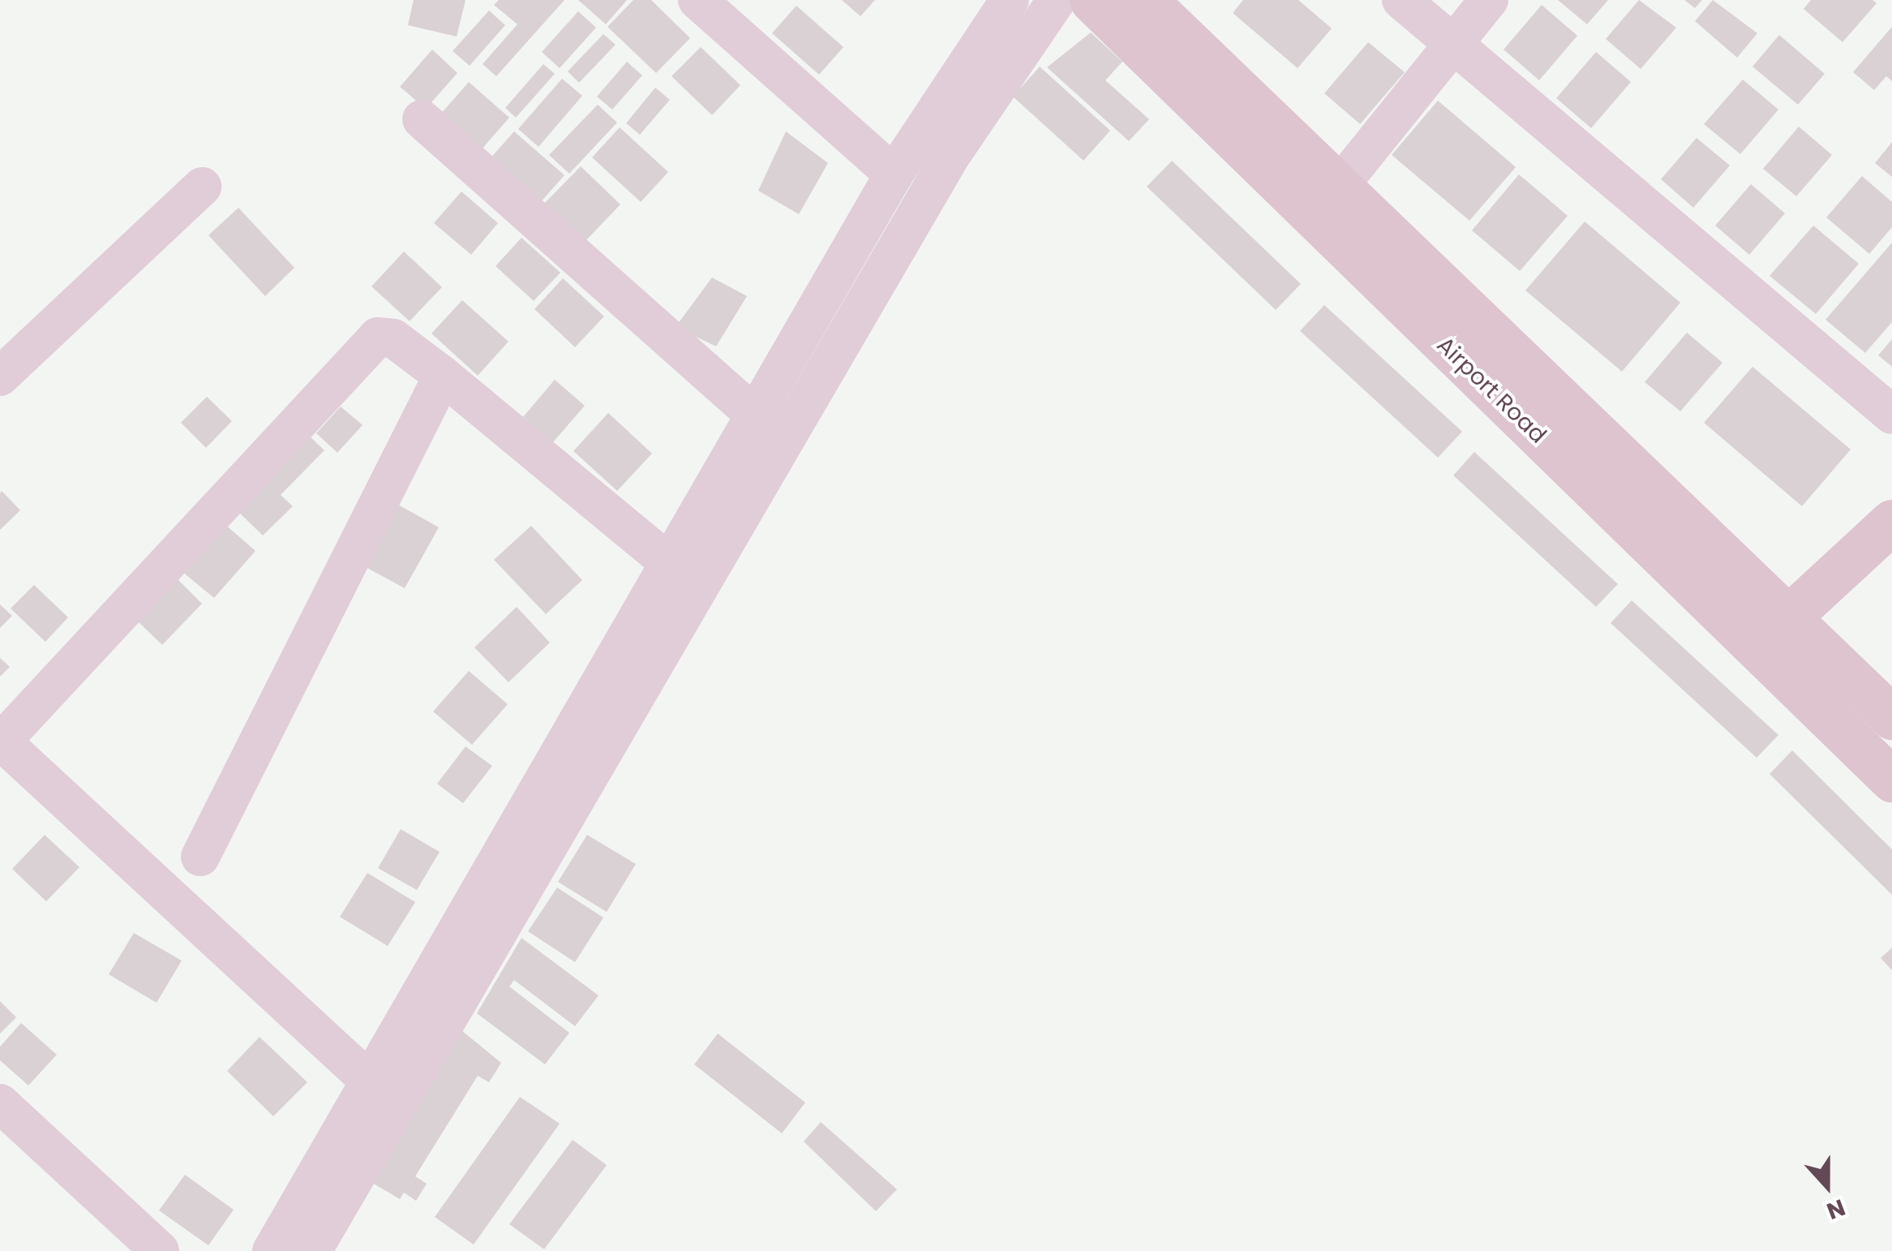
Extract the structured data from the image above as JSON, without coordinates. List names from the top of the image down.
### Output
{
  "streets": {
    "main road": ["Airport Road"]
  },
  "north": "bottom"
}
